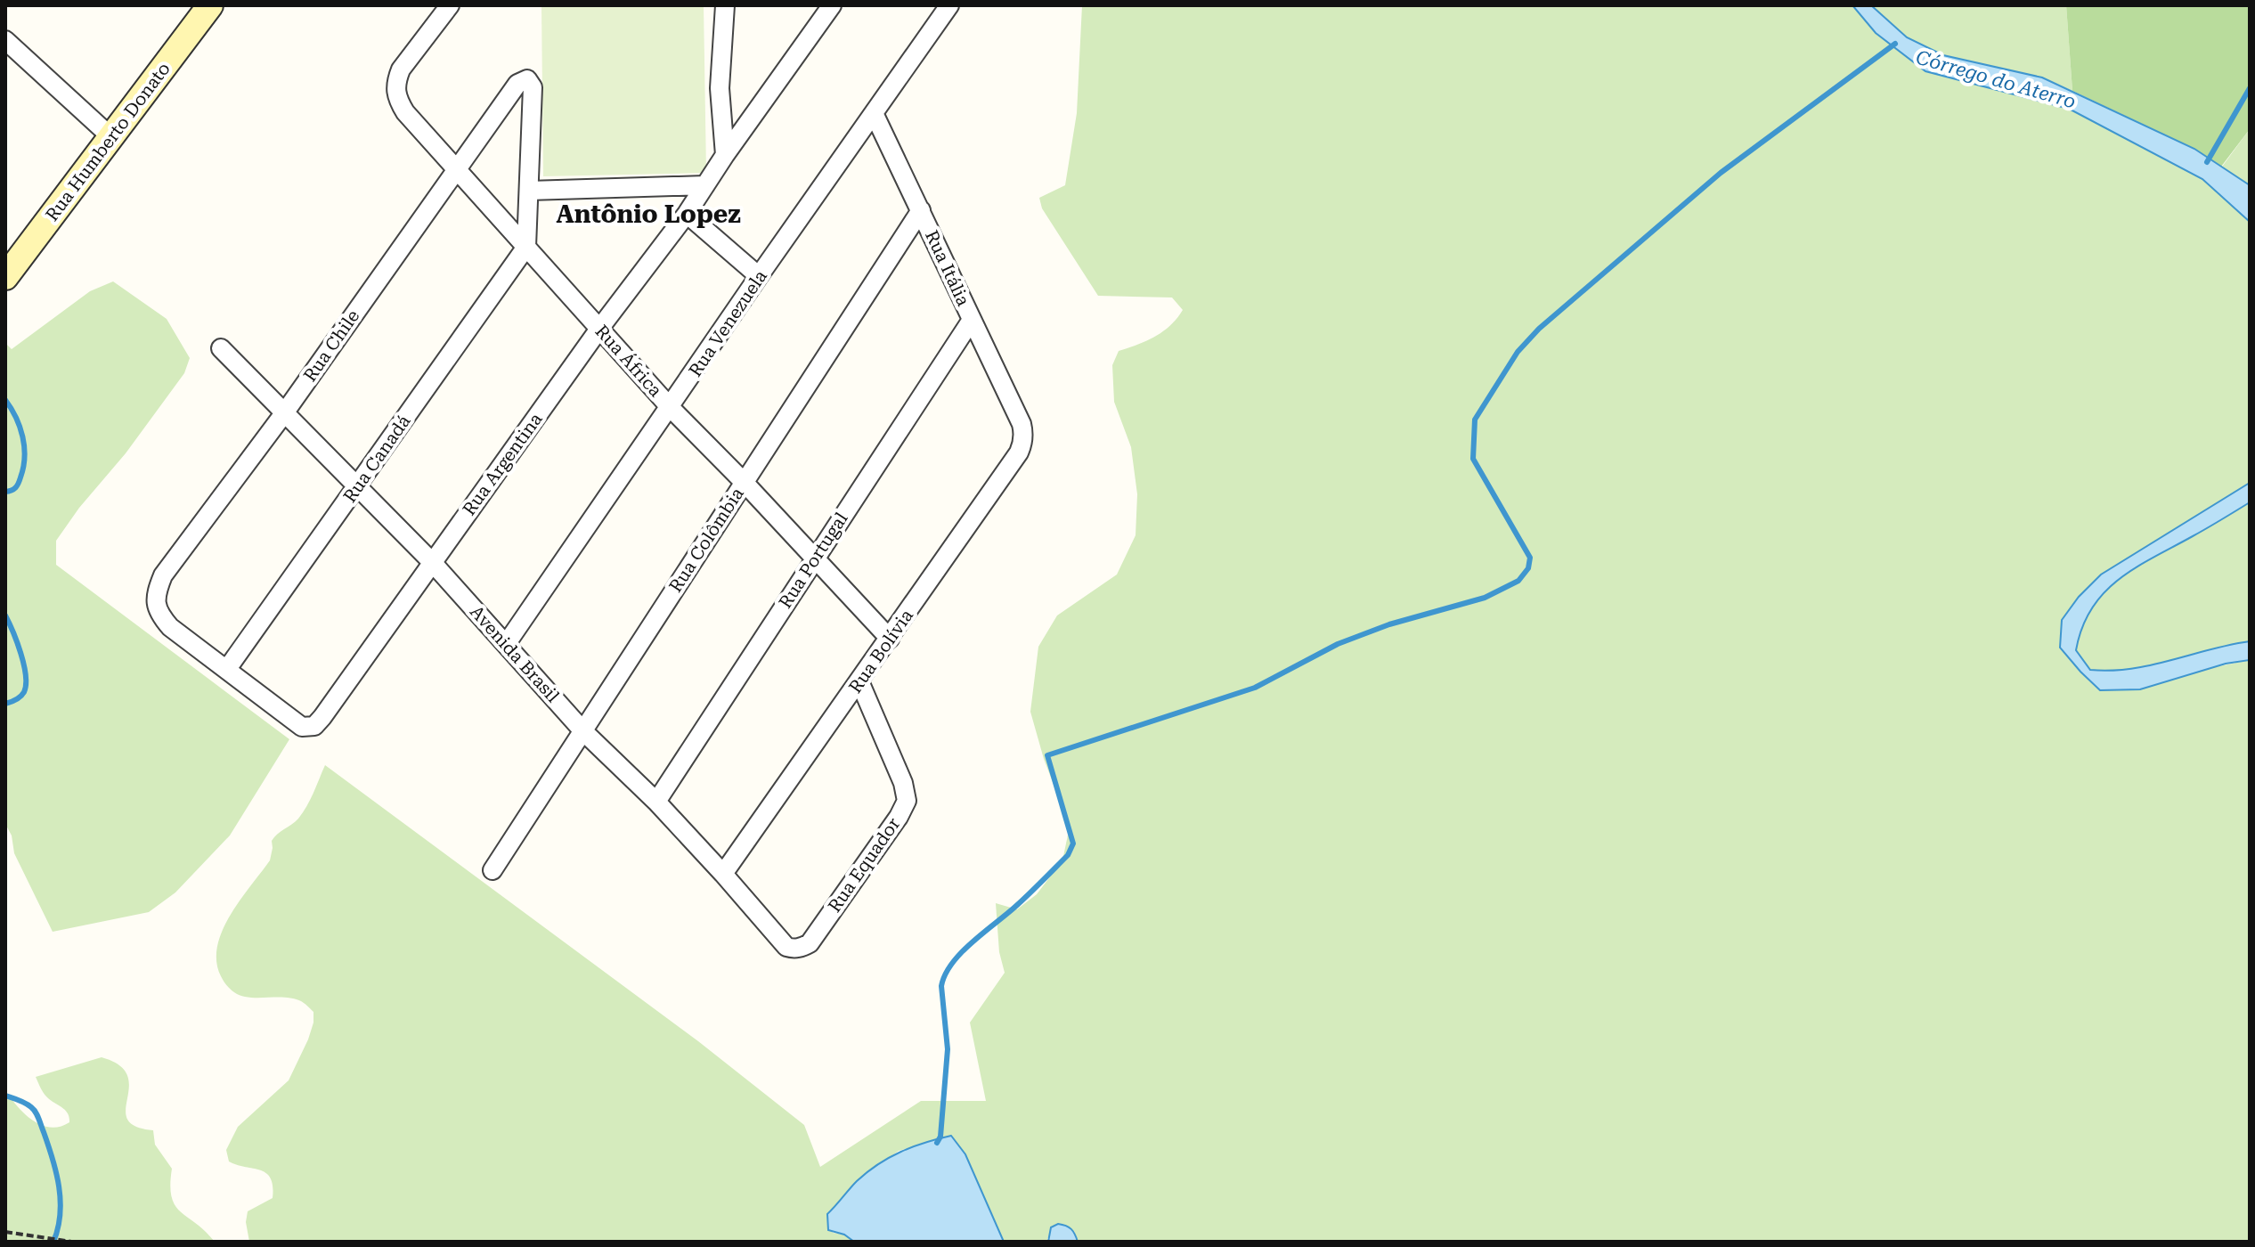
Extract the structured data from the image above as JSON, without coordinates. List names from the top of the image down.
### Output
{
  "streets": {
    "main road": ["Rua Humberto Donato"],
    "street": [
      "Rua Itália",
      "Rua Venezuela",
      "Rua Chile",
      "Rua África",
      "Rua Canadá",
      "Rua Argentina",
      "Rua Colômbia",
      "Rua Portugal",
      "Rua Bolívia",
      "Avenida Brasil",
      "Rua Equador"
    ]
  },
  "crossings": [
    ["Rua Itália", "Rua Venezuela"],
    ["Rua Itália", "Rua Colômbia"],
    ["Rua Itália", "Rua Portugal"],
    ["Rua Itália", "Rua Bolívia"],
    ["Rua Venezuela", "Rua África"],
    ["Rua Venezuela", "Avenida Brasil"],
    ["Rua Chile", "Rua África"],
    ["Rua Chile", "Rua Canadá"],
    ["Rua Chile", "Rua Argentina"],
    ["Rua Chile", "Avenida Brasil"],
    ["Rua África", "Rua Canadá"],
    ["Rua África", "Rua Argentina"],
    ["Rua África", "Rua Colômbia"],
    ["Rua África", "Rua Portugal"],
    ["Rua África", "Rua Bolívia"],
    ["Rua Canadá", "Rua Argentina"],
    ["Rua Canadá", "Avenida Brasil"],
    ["Rua Argentina", "Avenida Brasil"],
    ["Rua Colômbia", "Avenida Brasil"],
    ["Rua Portugal", "Avenida Brasil"],
    ["Rua Bolívia", "Avenida Brasil"],
    ["Rua Bolívia", "Rua Equador"],
    ["Avenida Brasil", "Rua Equador"]
  ],
  "districts": ["Antônio Lopez"],
  "water": ["Córrego do Aterro"]
}
